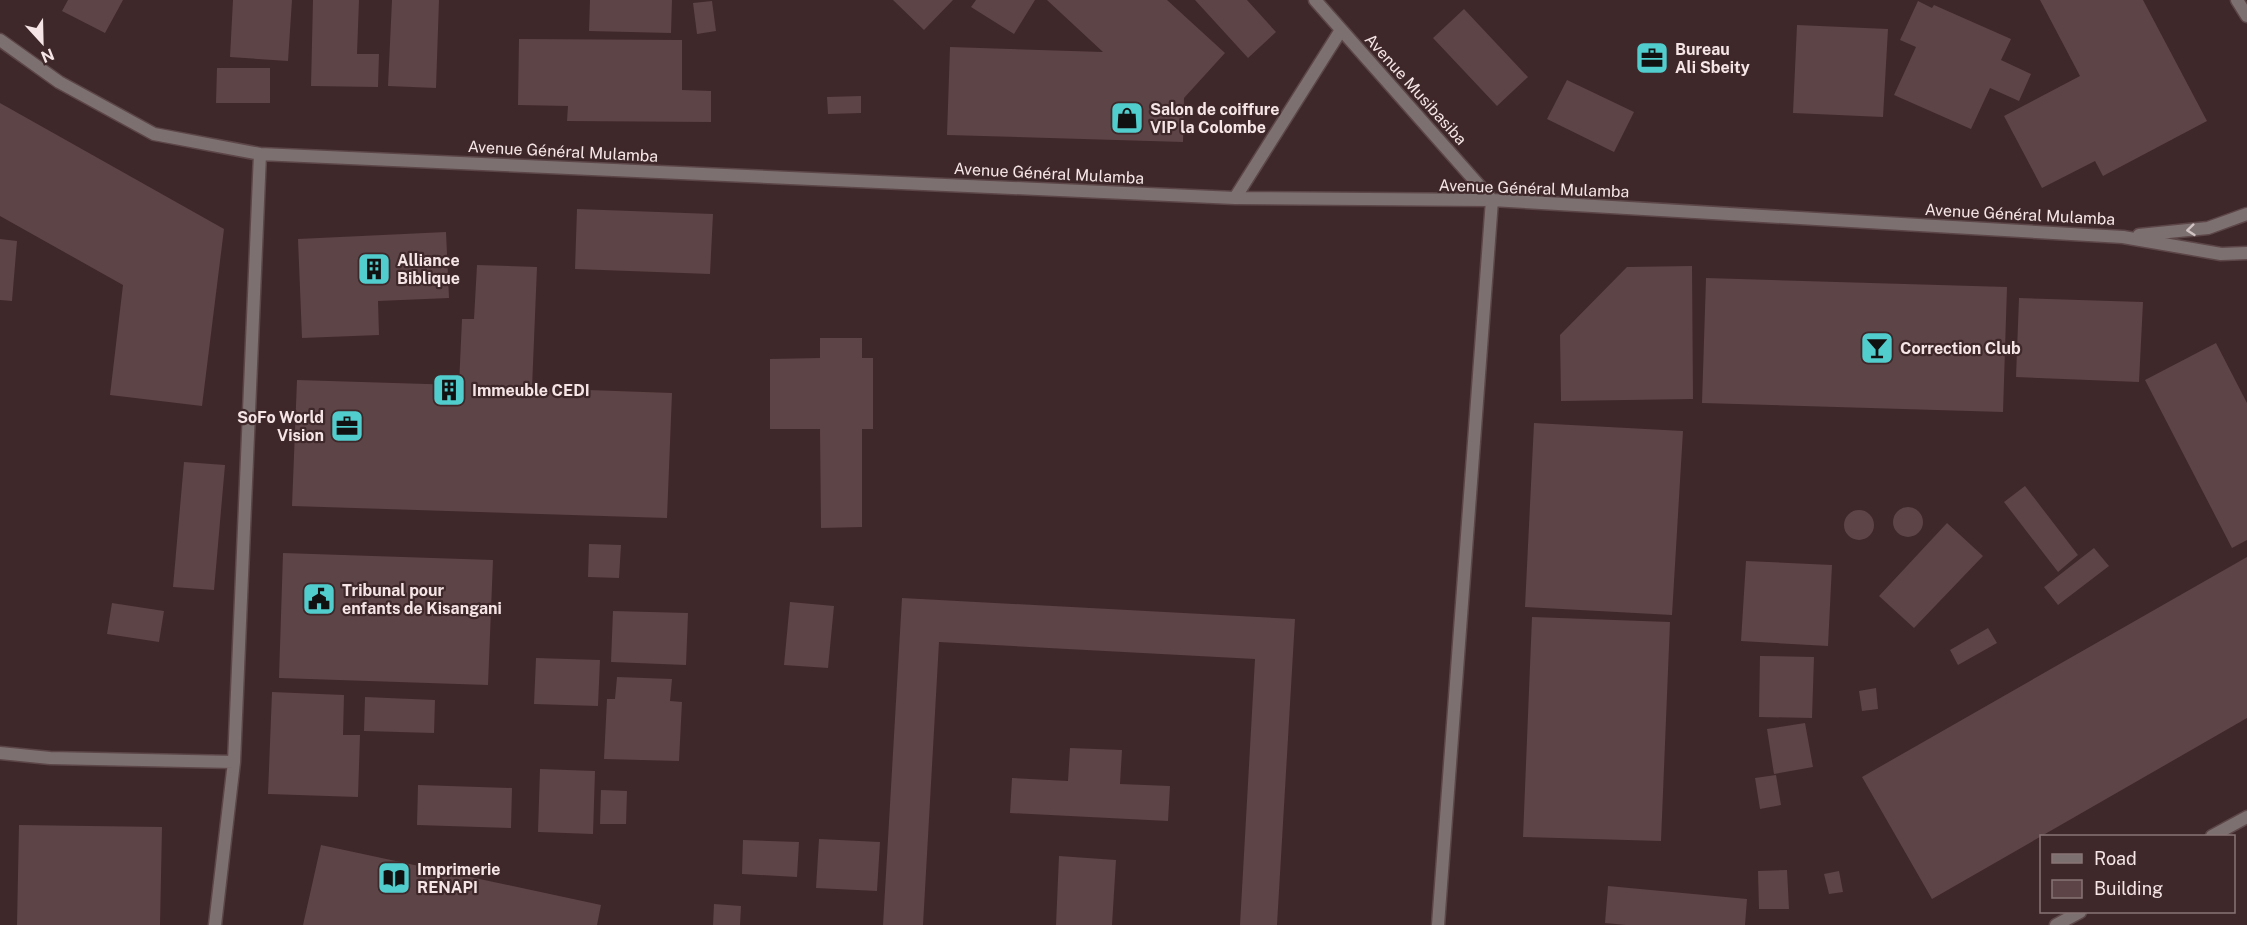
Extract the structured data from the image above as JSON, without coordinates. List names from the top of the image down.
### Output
{
  "streets": {
    "street": ["Avenue Musibasiba", "Avenue Général Mulamba"]
  },
  "crossings": [
    ["Avenue Musibasiba", "Avenue Général Mulamba"]
  ],
  "places": {
    "office": ["Bureau Ali Sbeity", "SoFo World Vision"],
    "shop": ["Salon de coiffure VIP la Colombe"],
    "building": ["Alliance Biblique", "Immeuble CEDI"],
    "bar": ["Correction Club"],
    "public building": ["Tribunal pour enfants de Kisangani"],
    "library": ["Imprimerie RENAPI"]
  },
  "legend": ["Road", "Building"],
  "north": "bottom"
}
